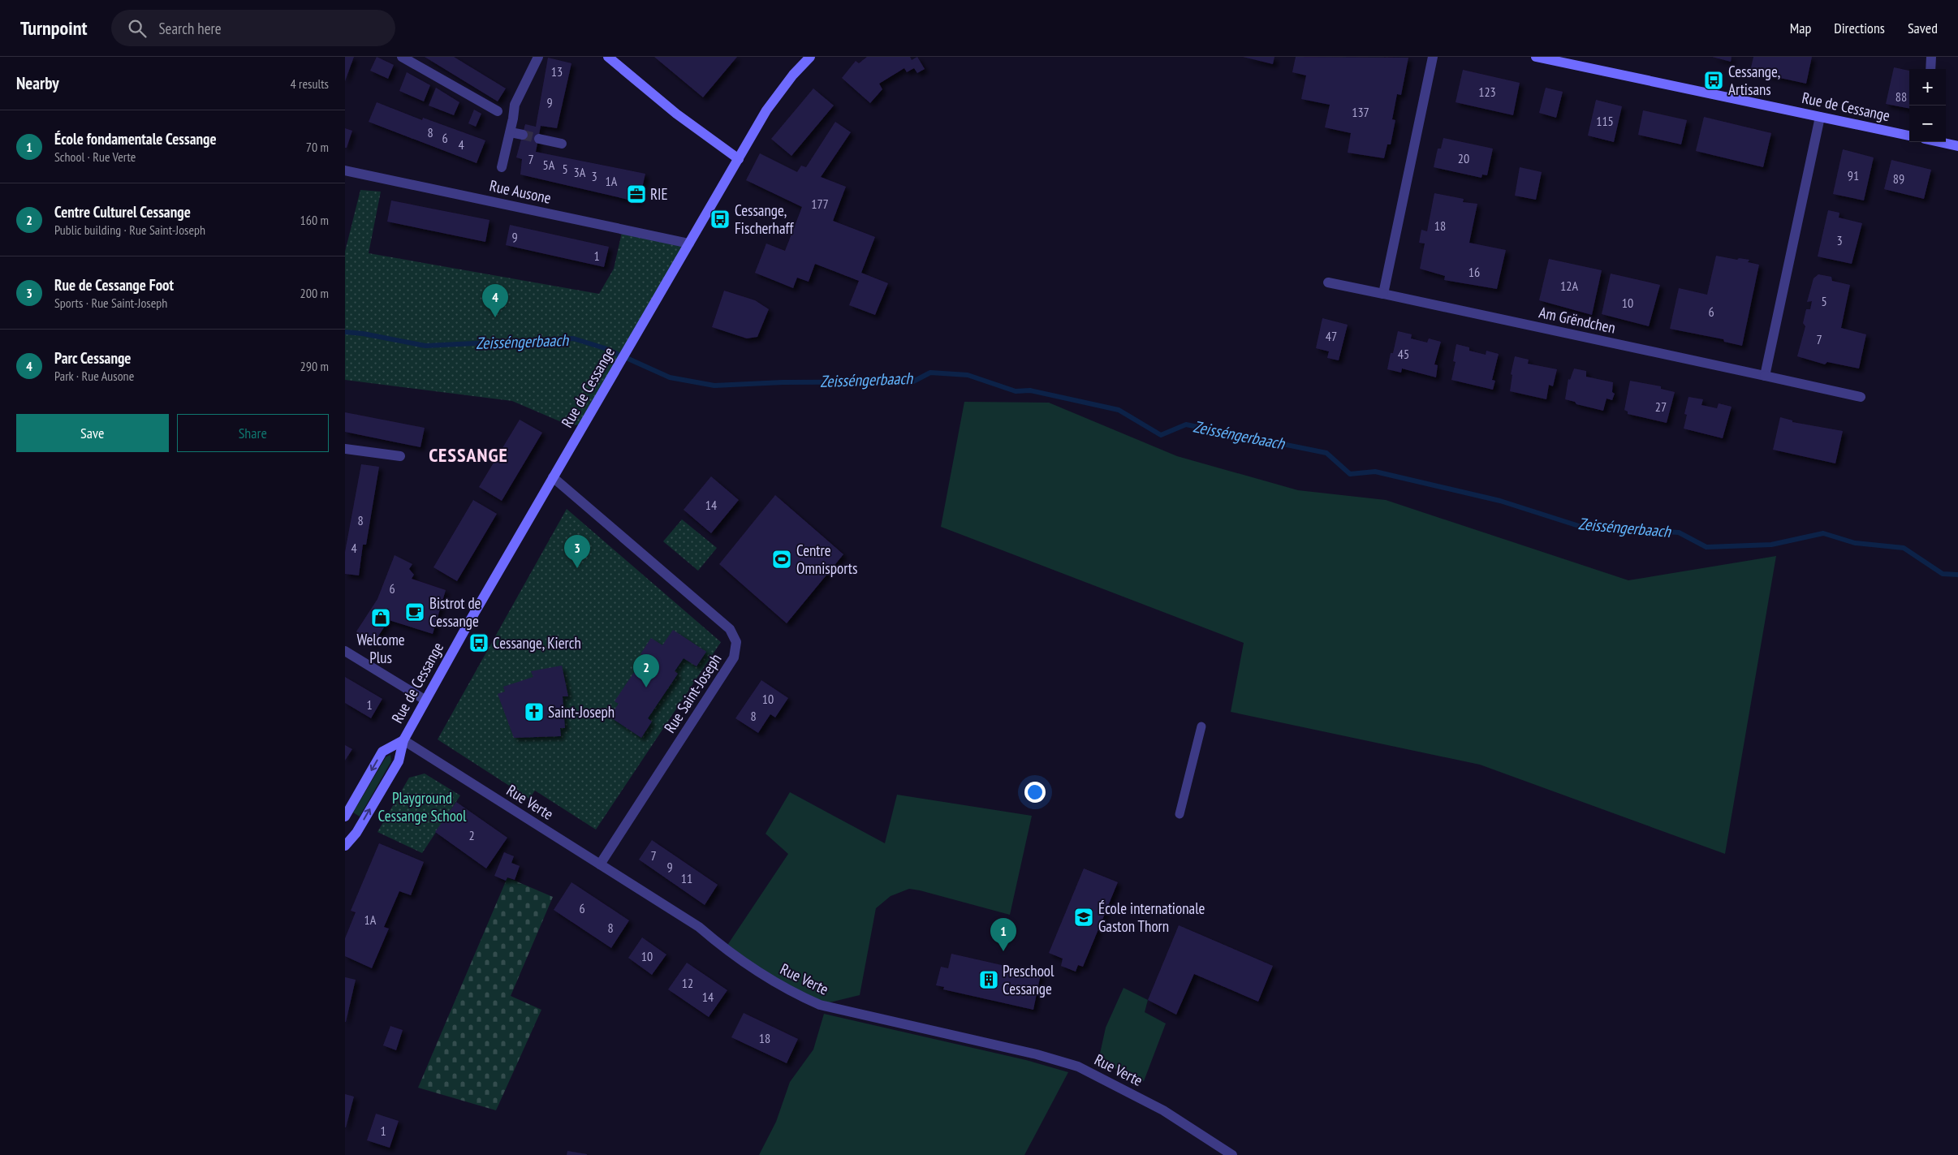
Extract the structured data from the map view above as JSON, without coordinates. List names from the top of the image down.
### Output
{
  "streets": {
    "main road": ["Rue de Cessange"],
    "street": [
      "Rue Ausone",
      "Am Grëndchen",
      "Rue Saint-Joseph",
      "Rue Verte"
    ]
  },
  "crossings": [
    ["Rue de Cessange", "Rue Ausone"],
    ["Rue de Cessange", "Rue Saint-Joseph"],
    ["Rue de Cessange", "Rue Verte"],
    ["Rue Saint-Joseph", "Rue Verte"]
  ],
  "districts": ["CESSANGE"],
  "water": ["Zeisséngerbaach"],
  "parks": ["Playground Cessange School"],
  "places": {
    "bus stop": ["Cessange, Artisans", "Cessange, Fischerhaff", "Cessange, Kierch"],
    "office": ["RIE"],
    "sports": ["Centre Omnisports"],
    "cafe": ["Bistrot de Cessange"],
    "shop": ["Welcome Plus"],
    "church": ["Saint-Joseph"],
    "school or university": ["École internationale Gaston Thorn"],
    "building": ["Preschool Cessange"]
  },
  "house_numbers": [
    "13",
    "123",
    "88",
    "9",
    "137",
    "115",
    "8",
    "6",
    "4",
    "20",
    "7",
    "5A",
    "5",
    "3A",
    "91",
    "3",
    "89",
    "1A",
    "177",
    "18",
    "9",
    "3",
    "1",
    "16",
    "12A",
    "5",
    "10",
    "6",
    "47",
    "7",
    "45",
    "27",
    "14",
    "8",
    "4",
    "6",
    "10",
    "1",
    "8",
    "2",
    "7",
    "9",
    "11",
    "6",
    "1A",
    "8",
    "10",
    "12",
    "14",
    "18",
    "1"
  ],
  "page": {
    "header": "Turnpoint",
    "search": "Search here",
    "nav": ["Map", "Directions", "Saved"],
    "heading": ["Nearby", "4 results"],
    "map_buttons": ["+", "−"],
    "list": [
      {
        "mark": "1",
        "name": "École fondamentale Cessange",
        "note": "School · Rue Verte",
        "value": "70 m"
      },
      {
        "mark": "2",
        "name": "Centre Culturel Cessange",
        "note": "Public building · Rue Saint-Joseph",
        "value": "160 m"
      },
      {
        "mark": "3",
        "name": "Rue de Cessange Foot",
        "note": "Sports · Rue Saint-Joseph",
        "value": "200 m"
      },
      {
        "mark": "4",
        "name": "Parc Cessange",
        "note": "Park · Rue Ausone",
        "value": "290 m"
      }
    ],
    "pins": [
      "4",
      "3",
      "2",
      "1"
    ],
    "buttons": ["Save", "Share"]
  }
}
